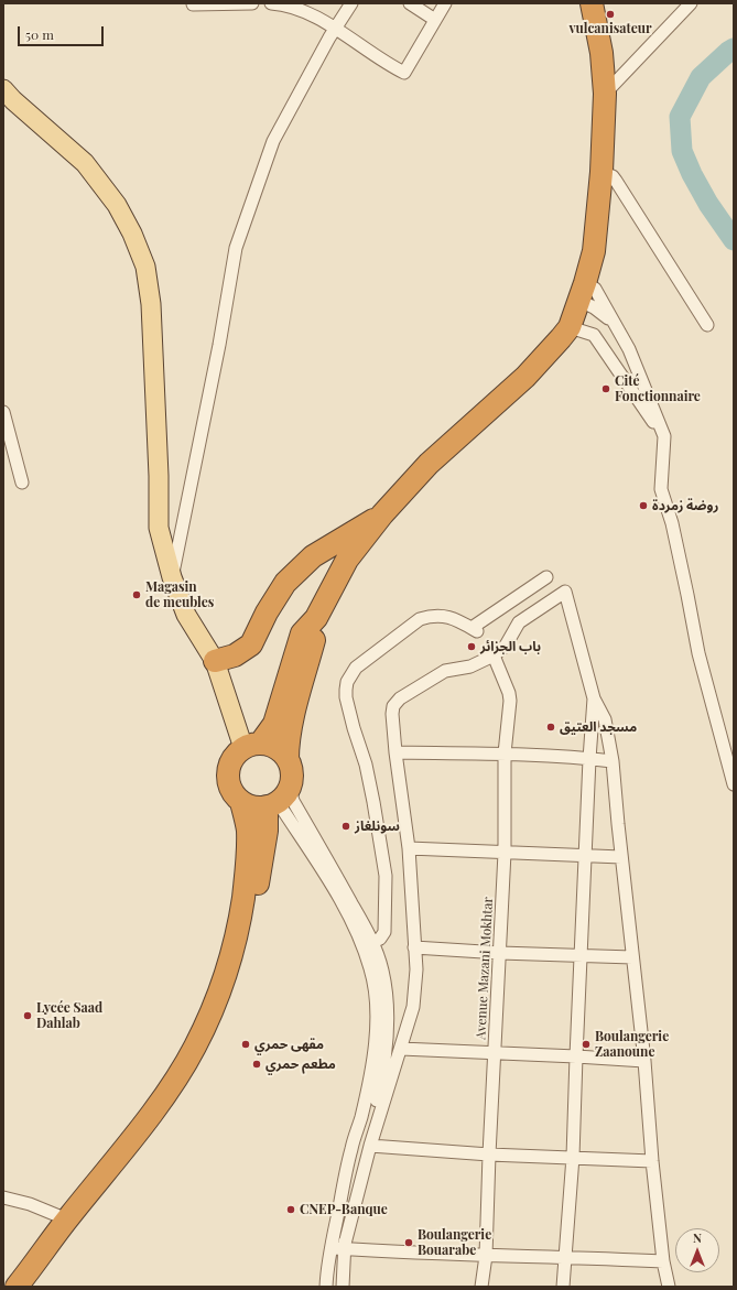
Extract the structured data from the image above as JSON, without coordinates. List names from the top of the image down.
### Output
{
  "streets": {
    "street": ["Avenue Mazani Mokhtar"]
  },
  "places": [
    "vulcanisateur",
    "Cité Fonctionnaire",
    "روضة زمردة",
    "Magasin de meubles",
    "باب الجزائر",
    "مسجد العتيق",
    "سونلغاز",
    "Lycée Saad Dahlab",
    "مقهى حمري",
    "Boulangerie Zaanoune",
    "مطعم حمري",
    "CNEP-Banque",
    "Boulangerie Bouarabe"
  ],
  "scale_bar": "50 m",
  "north": "top"
}
